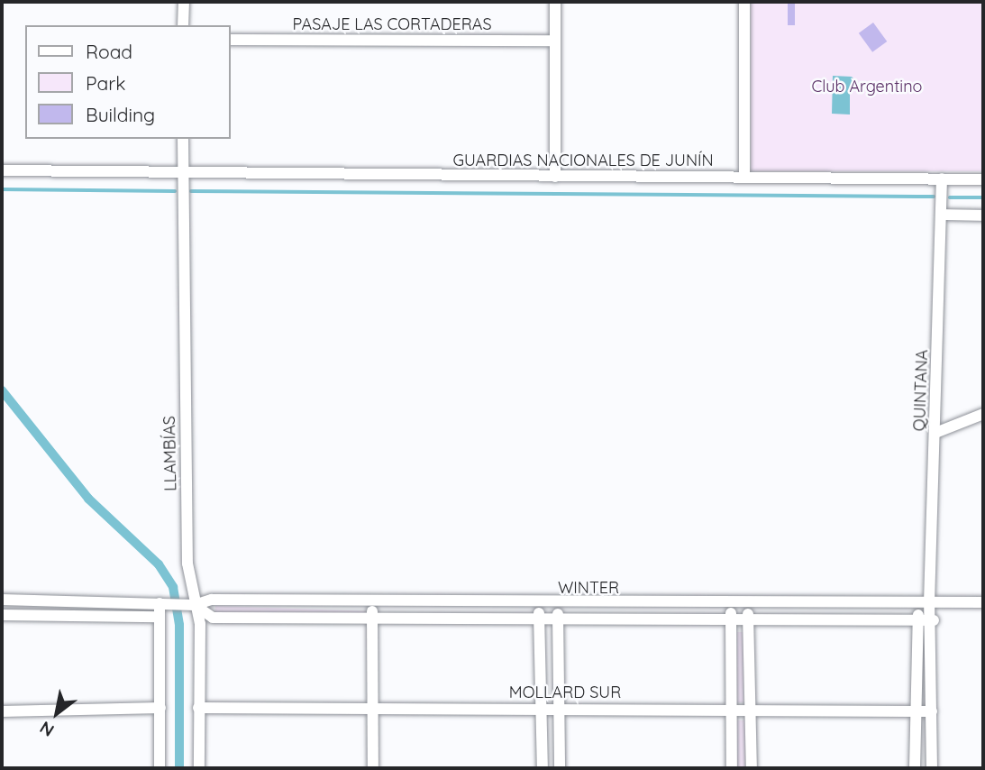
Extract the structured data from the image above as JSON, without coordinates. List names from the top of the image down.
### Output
{
  "streets": {
    "street": [
      "PASAJE LAS CORTADERAS",
      "GUARDIAS NACIONALES DE JUNÍN",
      "QUINTANA",
      "LLAMBÍAS",
      "WINTER",
      "MOLLARD SUR"
    ]
  },
  "crossings": [
    ["GUARDIAS NACIONALES DE JUNÍN", "QUINTANA"],
    ["GUARDIAS NACIONALES DE JUNÍN", "LLAMBÍAS"],
    ["QUINTANA", "WINTER"],
    ["QUINTANA", "MOLLARD SUR"],
    ["LLAMBÍAS", "WINTER"],
    ["LLAMBÍAS", "MOLLARD SUR"]
  ],
  "parks": ["Club Argentino"],
  "legend": ["Road", "Park", "Building"],
  "north": "bottom left"
}
